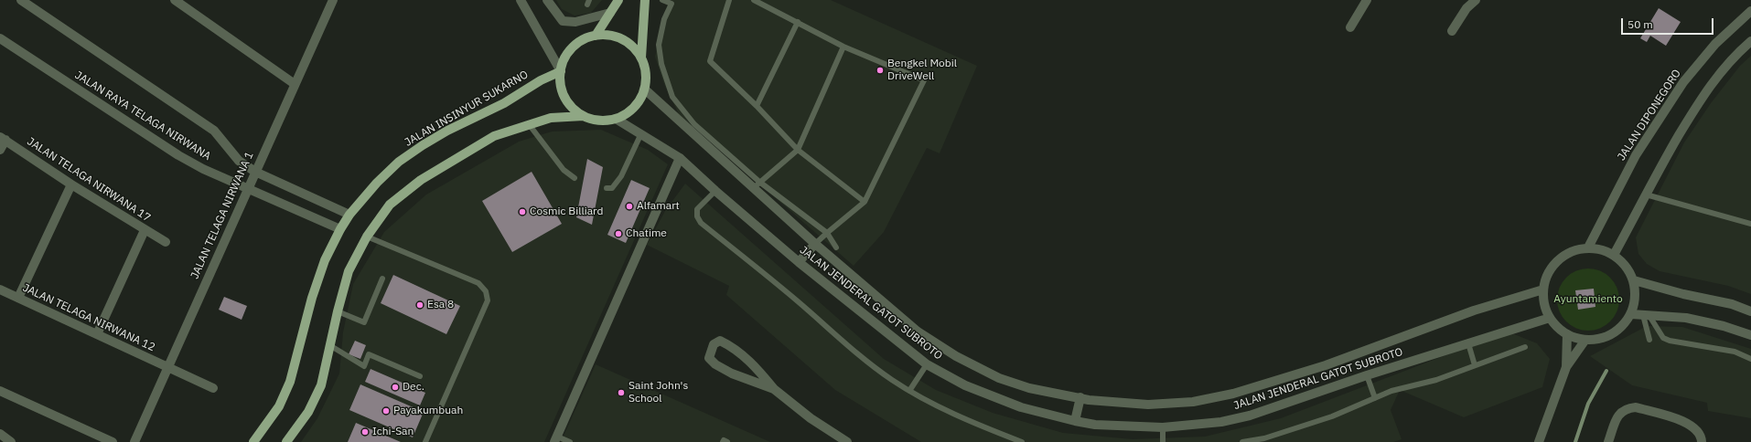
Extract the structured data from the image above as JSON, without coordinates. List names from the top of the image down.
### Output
{
  "streets": {
    "main road": ["JALAN INSINYUR SUKARNO"],
    "street": [
      "JALAN DIPONEGORO",
      "JALAN RAYA TELAGA NIRWANA",
      "JALAN TELAGA NIRWANA 17",
      "JALAN TELAGA NIRWANA 1",
      "JALAN JENDERAL GATOT SUBROTO",
      "JALAN TELAGA NIRWANA 12"
    ]
  },
  "crossings": [
    ["JALAN INSINYUR SUKARNO", "JALAN RAYA TELAGA NIRWANA"],
    ["JALAN INSINYUR SUKARNO", "JALAN JENDERAL GATOT SUBROTO"],
    ["JALAN DIPONEGORO", "JALAN JENDERAL GATOT SUBROTO"],
    ["JALAN RAYA TELAGA NIRWANA", "JALAN TELAGA NIRWANA 1"],
    ["JALAN TELAGA NIRWANA 1", "JALAN TELAGA NIRWANA 12"]
  ],
  "parks": ["Ayuntamiento"],
  "places": [
    "Bengkel Mobil DriveWell",
    "Alfamart",
    "Cosmic Billiard",
    "Chatime",
    "Esa 8",
    "Dec.",
    "Saint John's School",
    "Payakumbuah",
    "Ichi-San"
  ],
  "scale_bar": "50 m"
}
